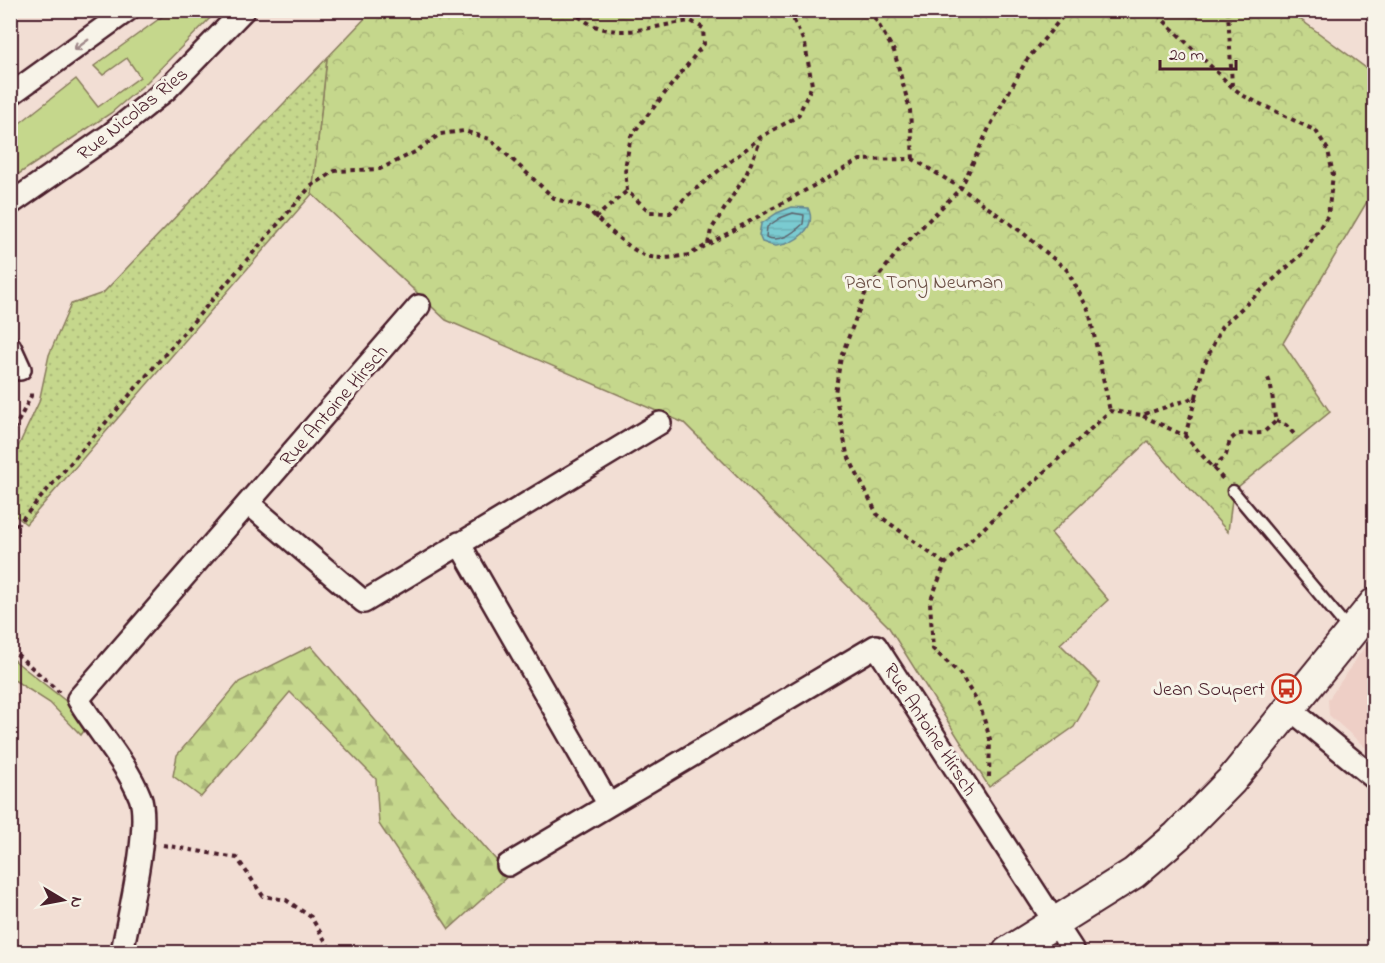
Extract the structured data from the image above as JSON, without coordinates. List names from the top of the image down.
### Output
{
  "streets": {
    "street": ["Rue Nicolas Ries", "Rue Antoine Hirsch"]
  },
  "parks": ["Parc Tony Neuman"],
  "places": {
    "bus stop": ["Jean Soupert"]
  },
  "scale_bar": "20 m",
  "north": "right"
}
